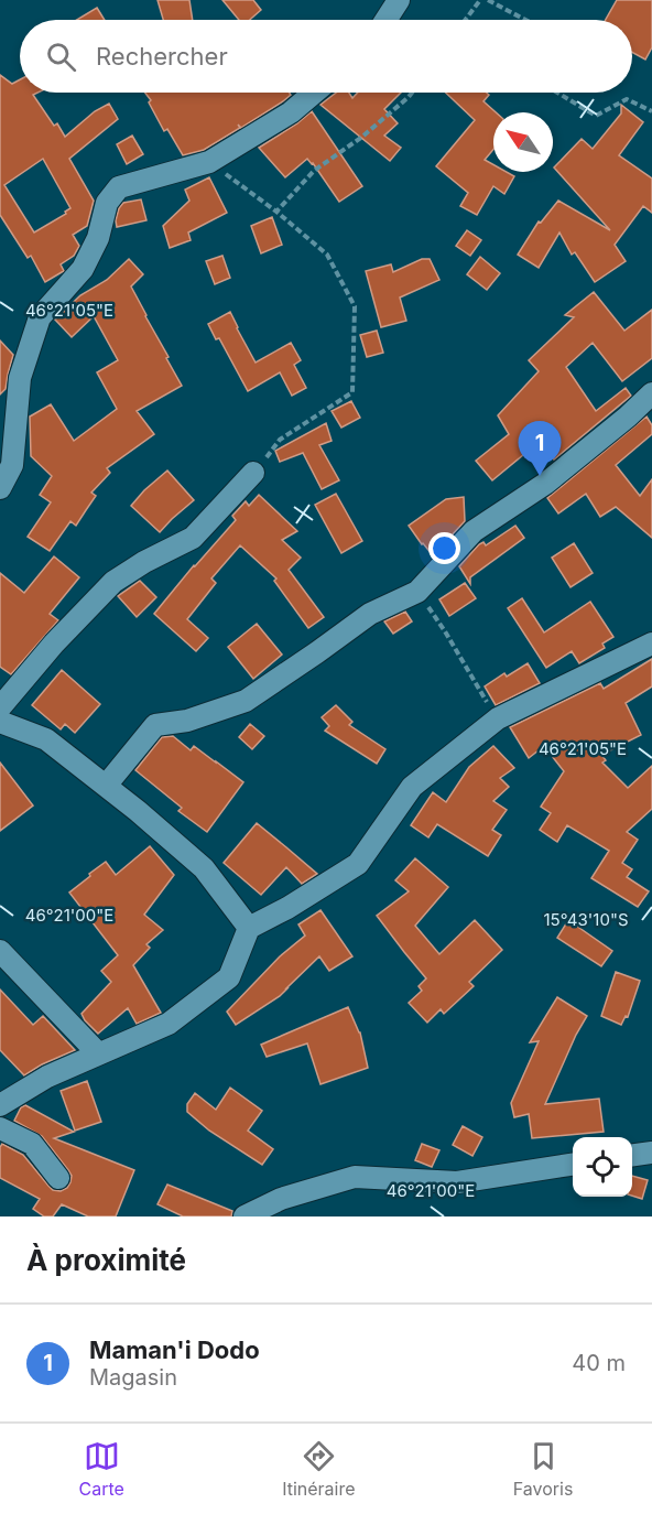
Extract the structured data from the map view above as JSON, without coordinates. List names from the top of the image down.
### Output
{
  "north": "top left",
  "page": {
    "search": "Rechercher",
    "pins": "1",
    "heading": "À proximité",
    "list": [
      {
        "mark": "1",
        "name": "Maman'i Dodo",
        "note": "Magasin",
        "value": "40 m"
      }
    ],
    "nav": ["Carte", "Itinéraire", "Favoris"]
  },
  "coordinates": ["46°21'05\"E", "46°21'00\"E", "15°43'10\"S"]
}
